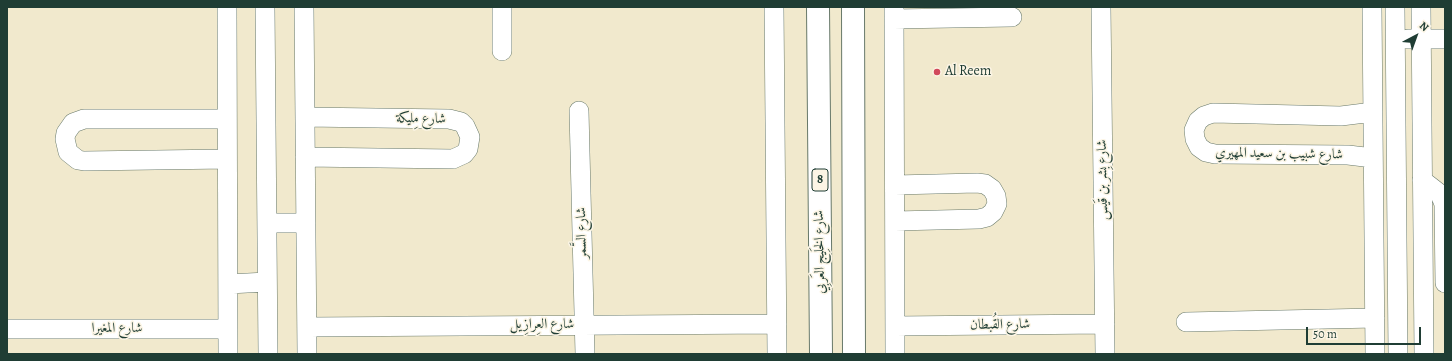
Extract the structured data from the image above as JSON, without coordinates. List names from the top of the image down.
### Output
{
  "streets": {
    "highway": ["8", "شارع الخَلِيج العَربِي"],
    "street": [
      "شارع مِليكة",
      "شارع شبيب بن سعيد المهيري",
      "شارع بِشر بن قَيس",
      "شارع السَّمر",
      "شارع العِرازِيل",
      "شارع القُبطان",
      "شارع المغيرا"
    ]
  },
  "crossings": [
    ["شارع بِشر بن قَيس", "شارع القُبطان"],
    ["شارع السَّمر", "شارع العِرازِيل"]
  ],
  "places": ["Al Reem"],
  "scale_bar": "50 m",
  "north": "top right"
}
